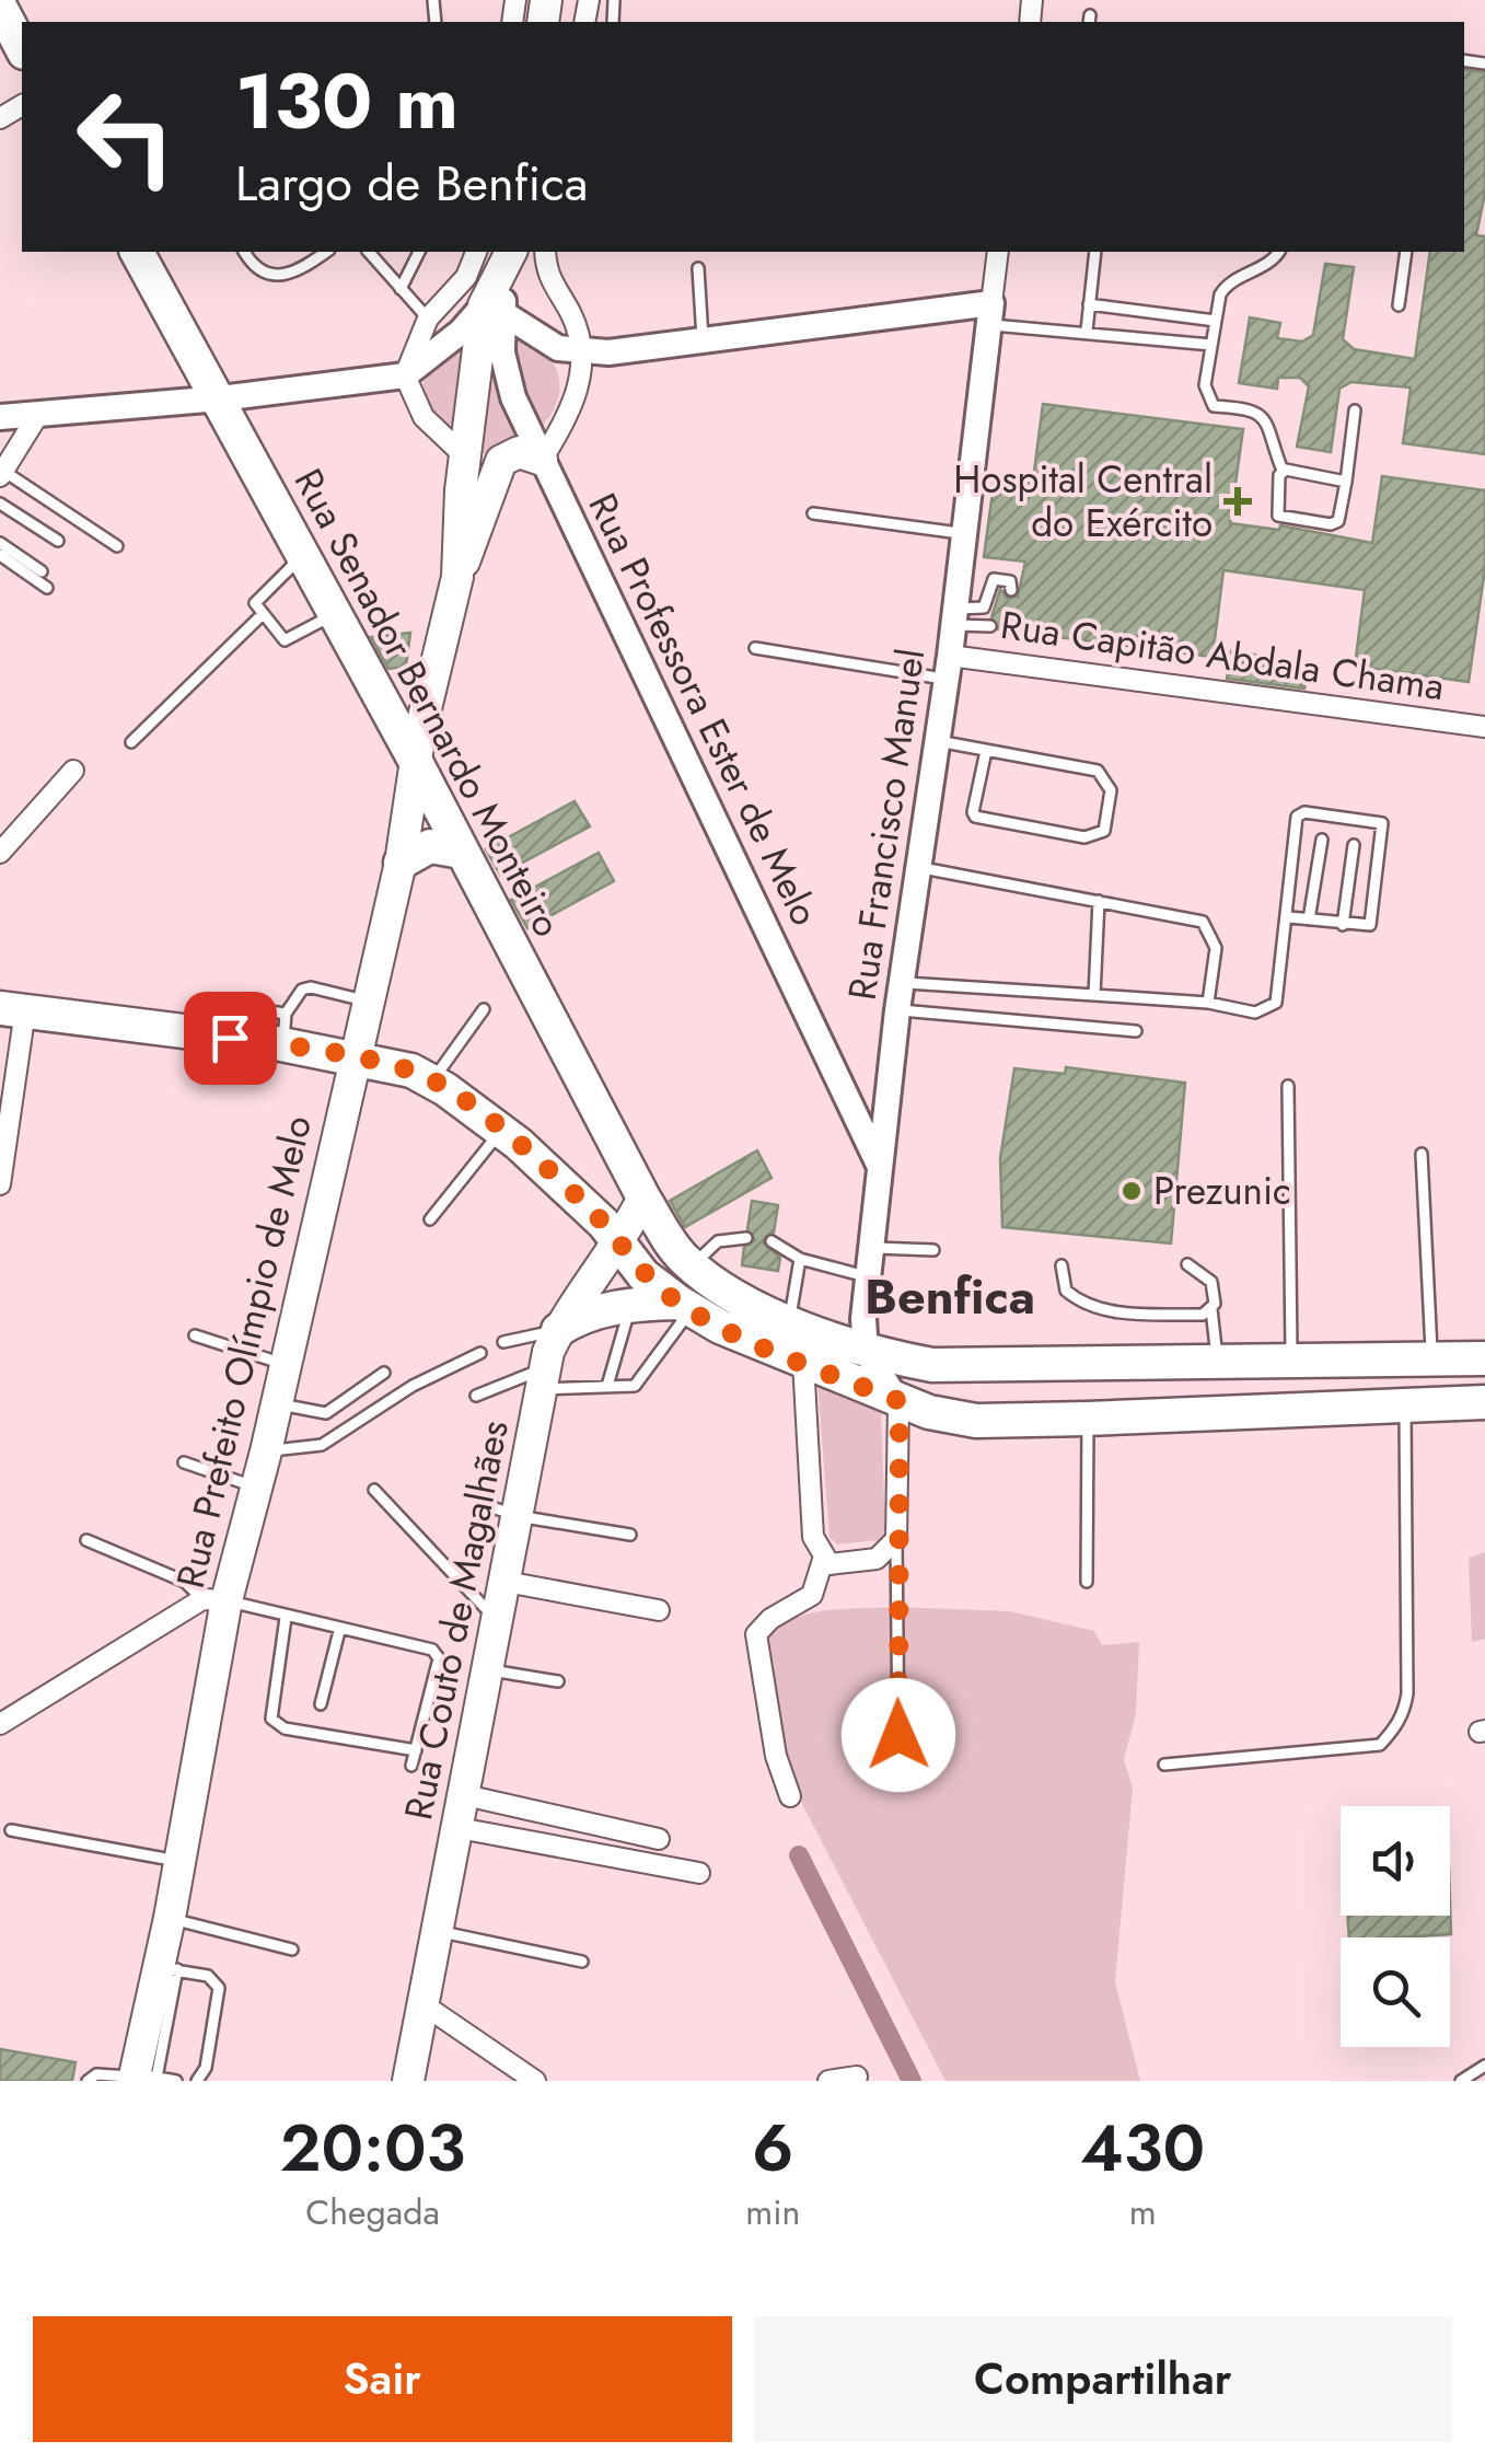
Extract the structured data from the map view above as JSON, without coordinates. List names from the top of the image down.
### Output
{
  "streets": {
    "main road": ["Rua Senador Bernardo Monteiro", "Rua Prefeito Olímpio de Melo", "Rua Couto de Magalhães"],
    "street": ["Rua Capitão Abdala Chama", "Rua Professora Ester de Melo", "Rua Francisco Manuel"]
  },
  "crossings": [
    ["Rua Capitão Abdala Chama", "Rua Francisco Manuel"],
    ["Rua Senador Bernardo Monteiro", "Rua Prefeito Olímpio de Melo"],
    ["Rua Senador Bernardo Monteiro", "Rua Couto de Magalhães"],
    ["Rua Professora Ester de Melo", "Rua Francisco Manuel"],
    ["Rua Professora Ester de Melo", "Rua Prefeito Olímpio de Melo"]
  ],
  "districts": ["Benfica"],
  "places": {
    "health": ["Hospital Central do Exército"],
    "other": ["Prezunic"]
  },
  "page": {
    "turn": ["130 m", "Largo de Benfica"],
    "eta": [
      "20:03",
      "Chegada",
      "6",
      "min",
      "430",
      "m"
    ],
    "buttons": ["Sair", "Compartilhar"]
  }
}
